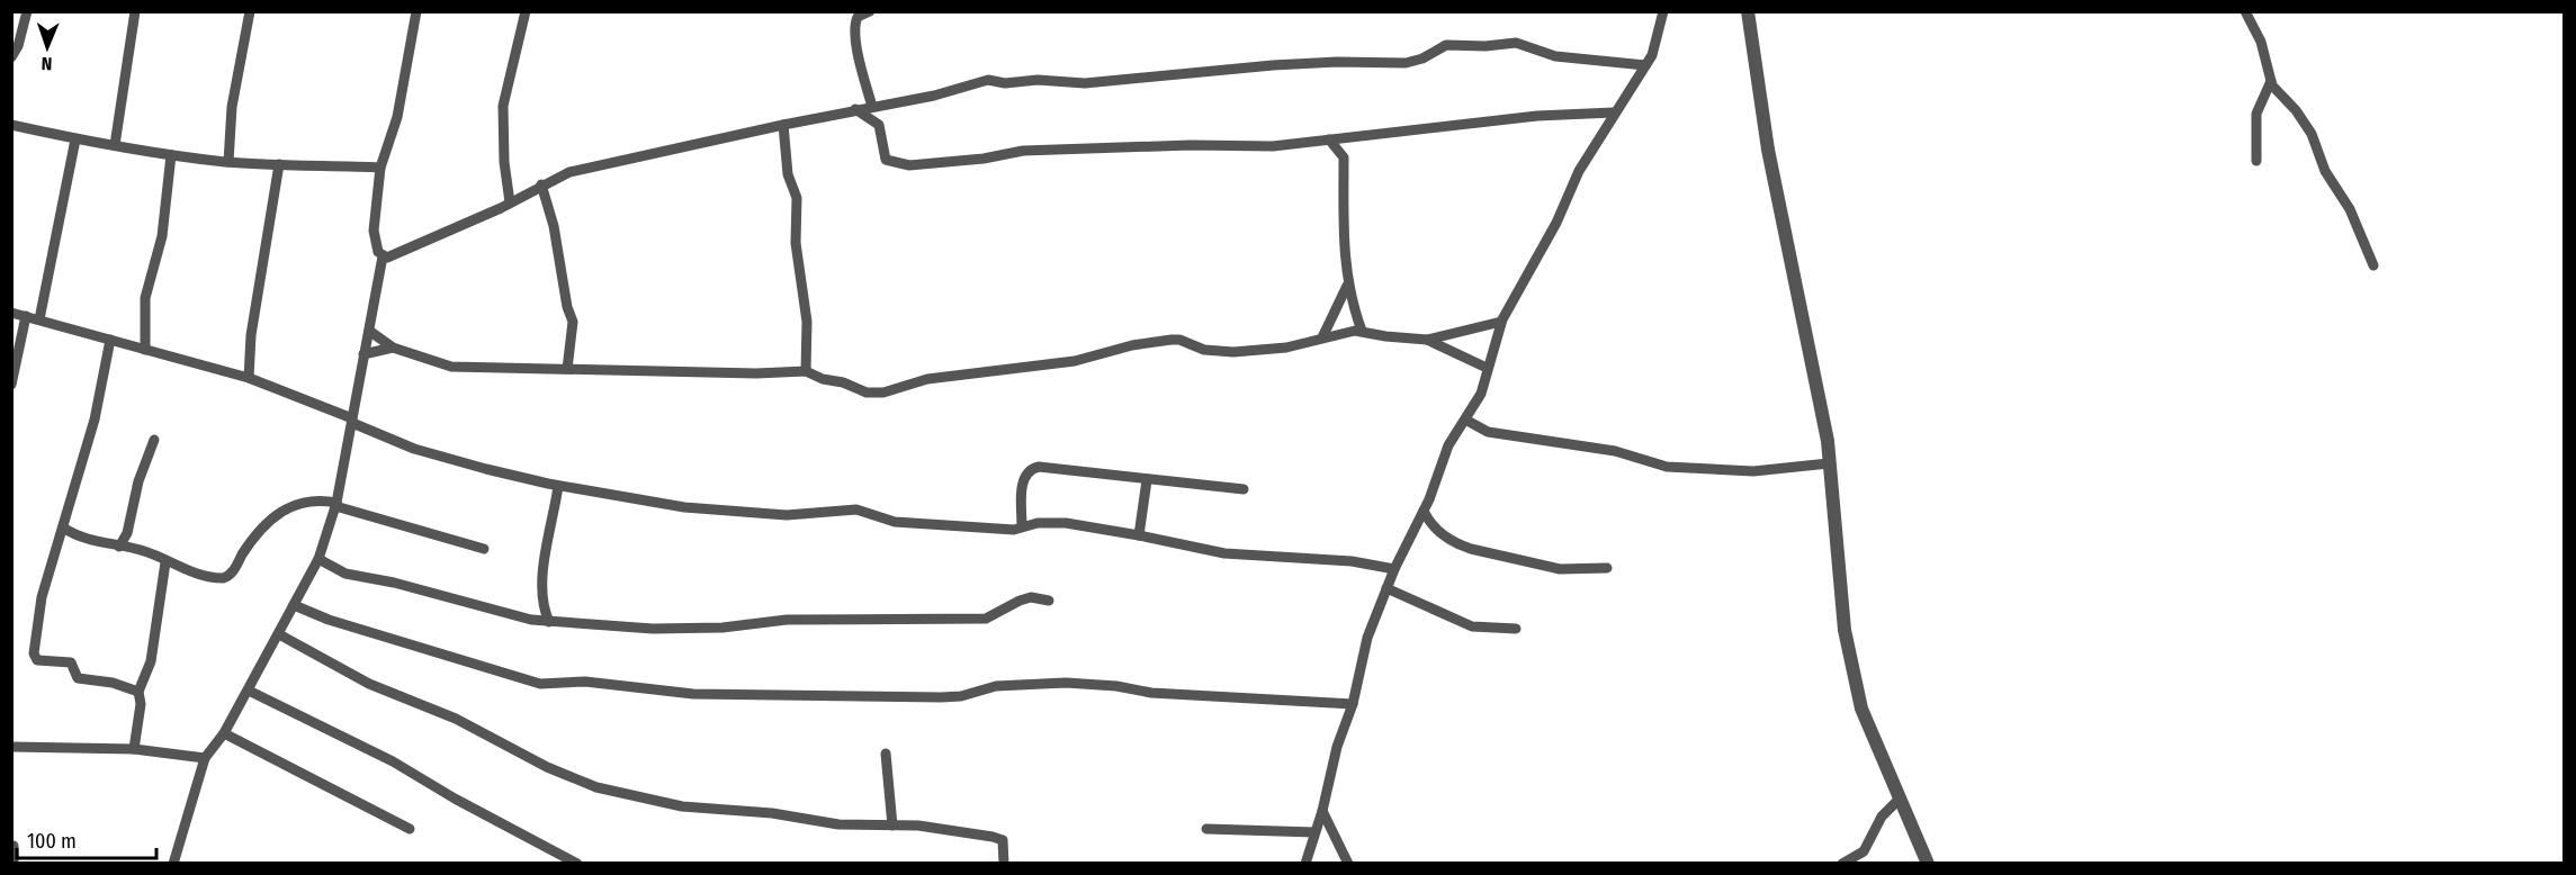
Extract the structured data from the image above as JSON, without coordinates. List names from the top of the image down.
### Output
{
  "scale_bar": "100 m",
  "north": "bottom"
}
